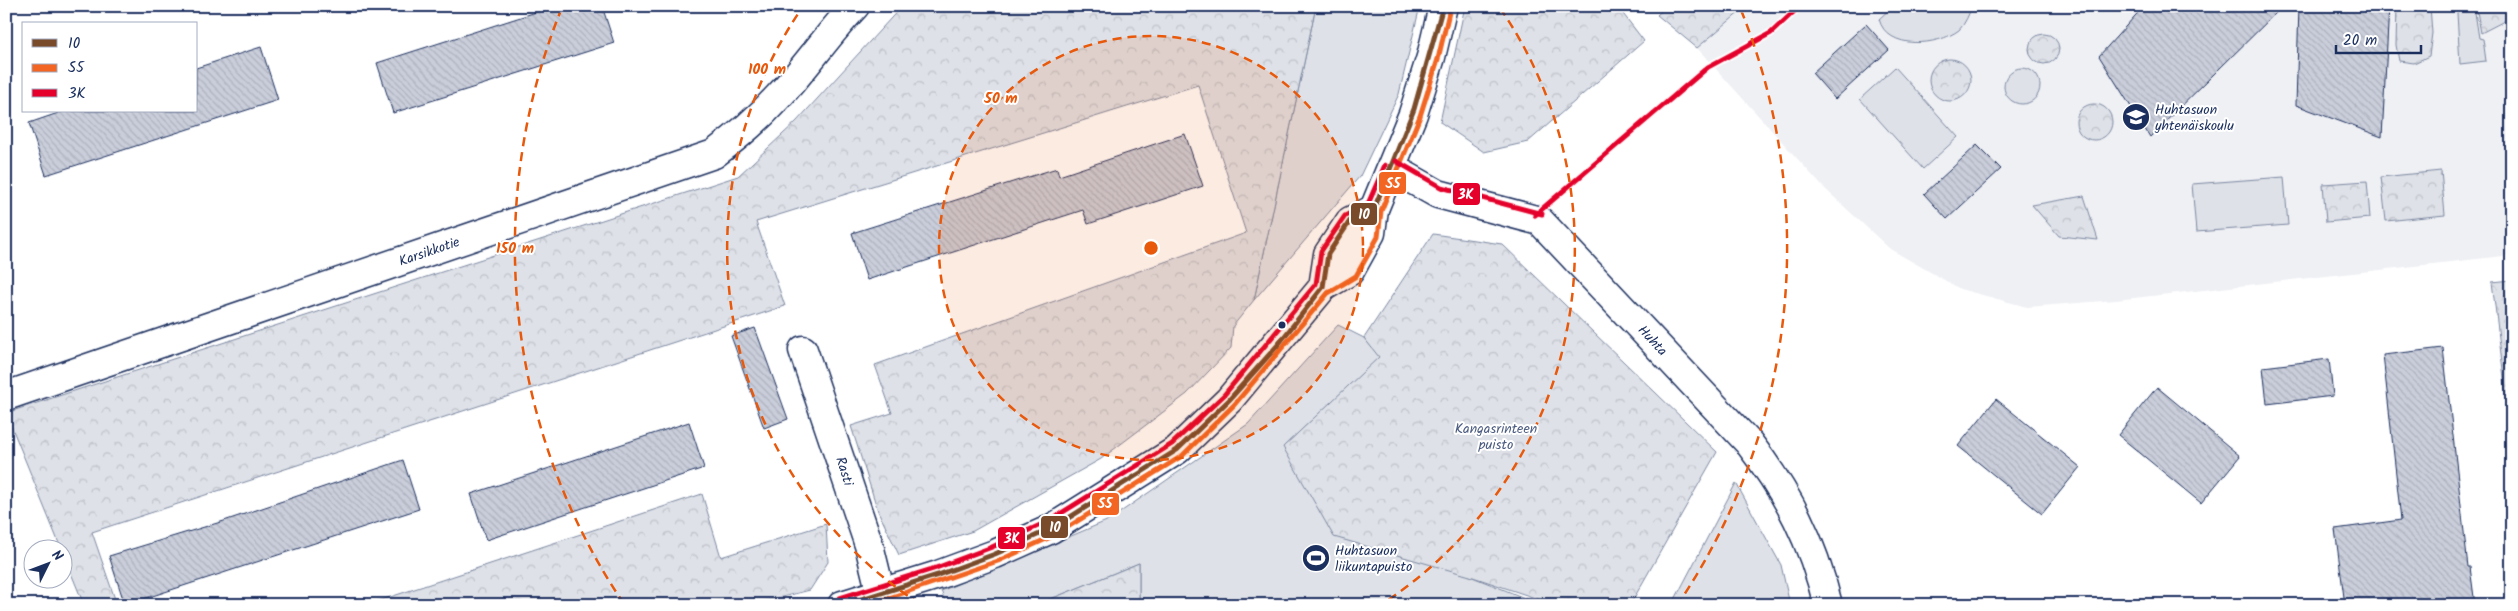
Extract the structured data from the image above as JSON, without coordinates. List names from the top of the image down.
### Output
{
  "streets": {
    "street": ["Karsikkotie", "Huhta", "Rasti"]
  },
  "parks": ["Kangasrinteen puisto"],
  "places": {
    "school or university": ["Huhtasuon yhtenäiskoulu"],
    "sports": ["Huhtasuon liikuntapuisto"]
  },
  "lines": ["transit line 10", "transit line 3K", "transit line S5"],
  "legend": ["10", "S5", "3K"],
  "scale_bar": "20 m",
  "north": "top right",
  "rings": ["100 m", "50 m", "150 m"]
}
